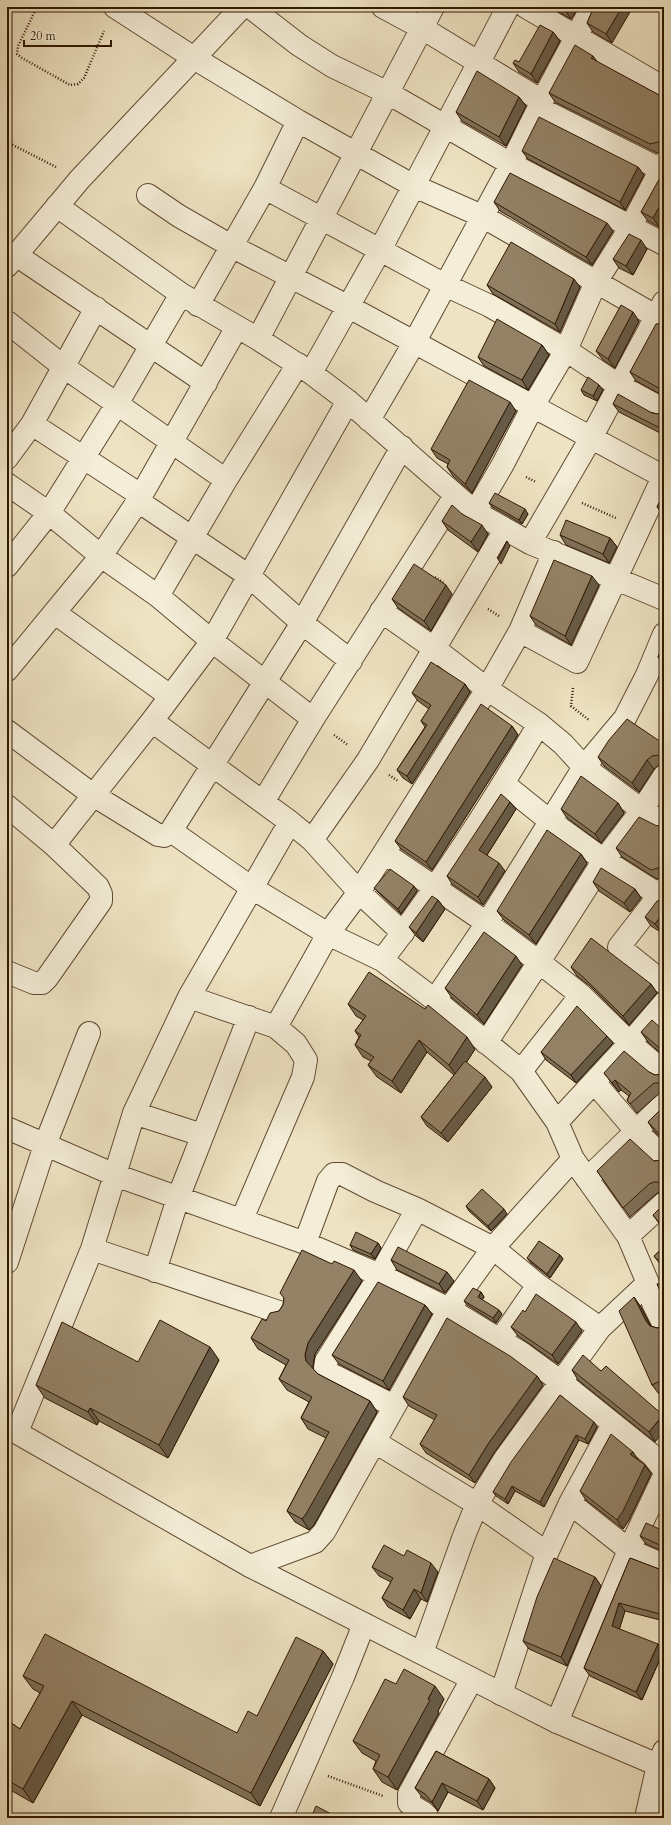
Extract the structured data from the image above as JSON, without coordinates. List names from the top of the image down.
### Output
{
  "scale_bar": "20 m"
}
